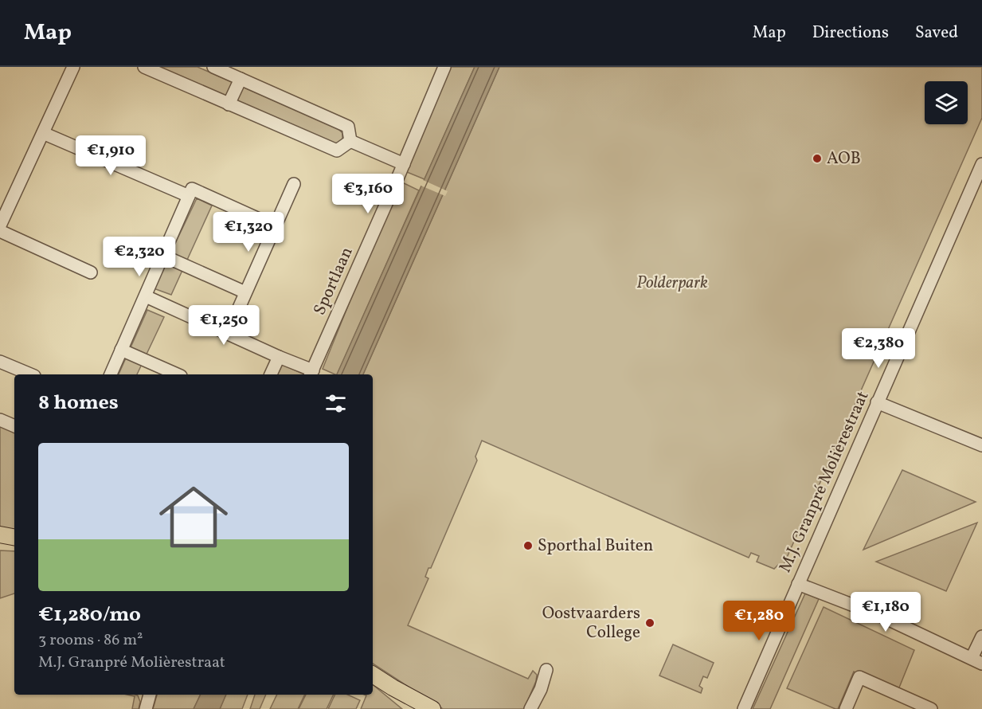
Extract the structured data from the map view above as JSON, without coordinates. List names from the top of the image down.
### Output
{
  "streets": {
    "street": ["Sportlaan", "M.J. Granpré Molièrestraat"]
  },
  "parks": ["Polderpark"],
  "places": ["AOB", "Sporthal Buiten", "Oostvaarders College"],
  "page": {
    "header": "Map",
    "nav": ["Map", "Directions", "Saved"],
    "price": [
      "€1,910",
      "€3,160",
      "€1,320",
      "€2,320",
      "€1,250",
      "€2,380",
      "€1,180",
      "€1,280"
    ],
    "heading": "8 homes",
    "list": [
      {
        "name": "€1,280/mo",
        "note": "3 rooms · 86 m² · M.J. Granpré Molièrestraat"
      }
    ]
  }
}
